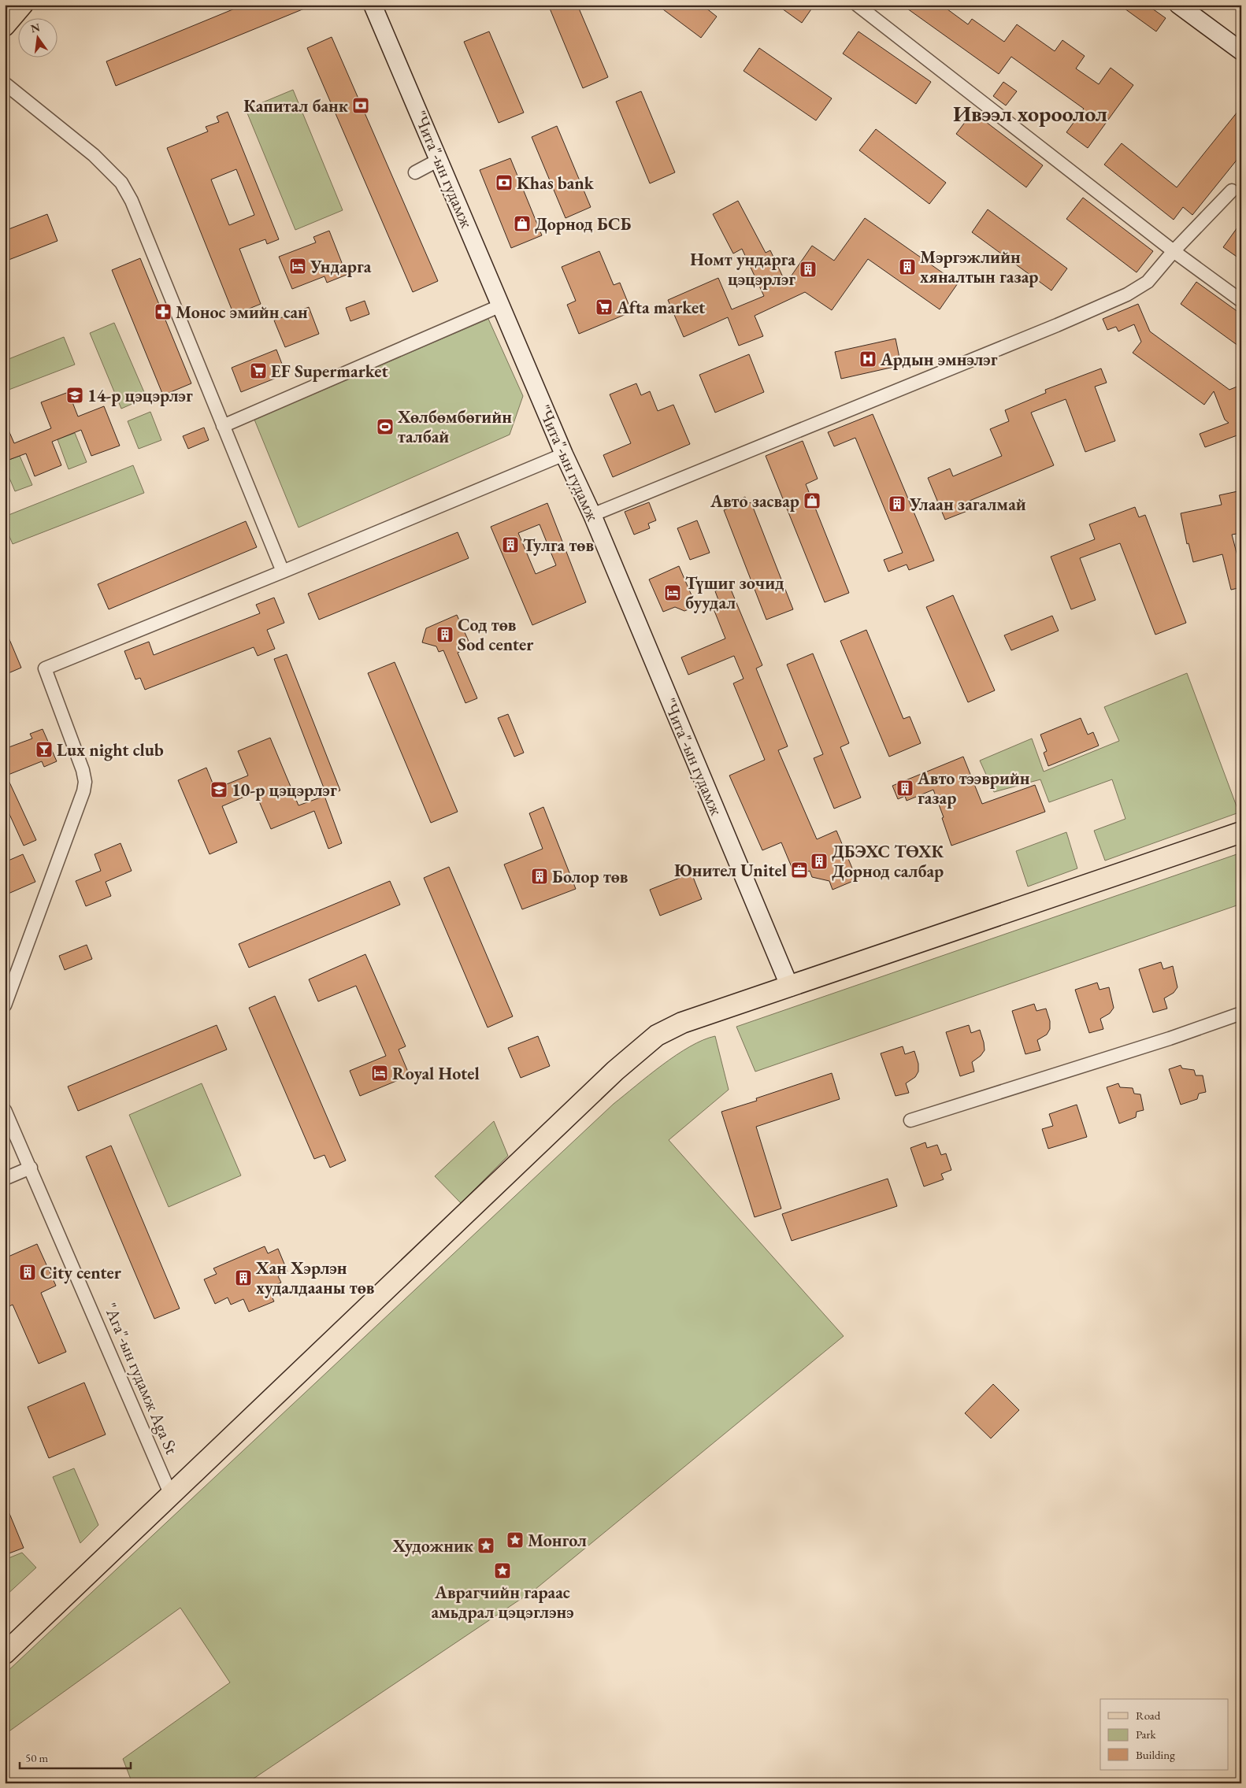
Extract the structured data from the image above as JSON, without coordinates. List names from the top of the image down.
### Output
{
  "streets": {
    "main road": ["\"Чита\"-ын гудамж"],
    "street": ["\"Ага\"-ын гудамж Aga St"]
  },
  "districts": ["Ивээл хороолол"],
  "places": {
    "bank": ["Капитал банк", "Khas bank"],
    "shop": ["Дорнод БСБ", "Авто засвар"],
    "hotel": ["Ундарга", "Түшиг зочид буудал", "Royal Hotel"],
    "building": [
      "Мэргэжлийн хяналтын газар",
      "Номт ундарга цэцэрлэг",
      "Улаан загалмай",
      "Тулга төв",
      "Сод төв Sod center",
      "Авто тээврийн газар",
      "ДБЭХС ТӨХК Дорнод салбар",
      "Болор төв",
      "City center",
      "Хан Хэрлэн худалдааны төв"
    ],
    "supermarket": ["Afta market", "EF Supermarket"],
    "pharmacy": ["Монос эмийн сан"],
    "hospital": ["Ардын эмнэлэг"],
    "school or university": ["14-р цэцэрлэг", "10-р цэцэрлэг"],
    "sports": ["Хөлбөмбөгийн талбай"],
    "bar": ["Lux night club"],
    "office": ["Юнител Unitel"],
    "place": ["Монгол", "Художник", "Аврагчийн гараас амьдрал цэцэглэнэ"]
  },
  "legend": ["Road", "Park", "Building"],
  "scale_bar": "50 m",
  "north": "top"
}
